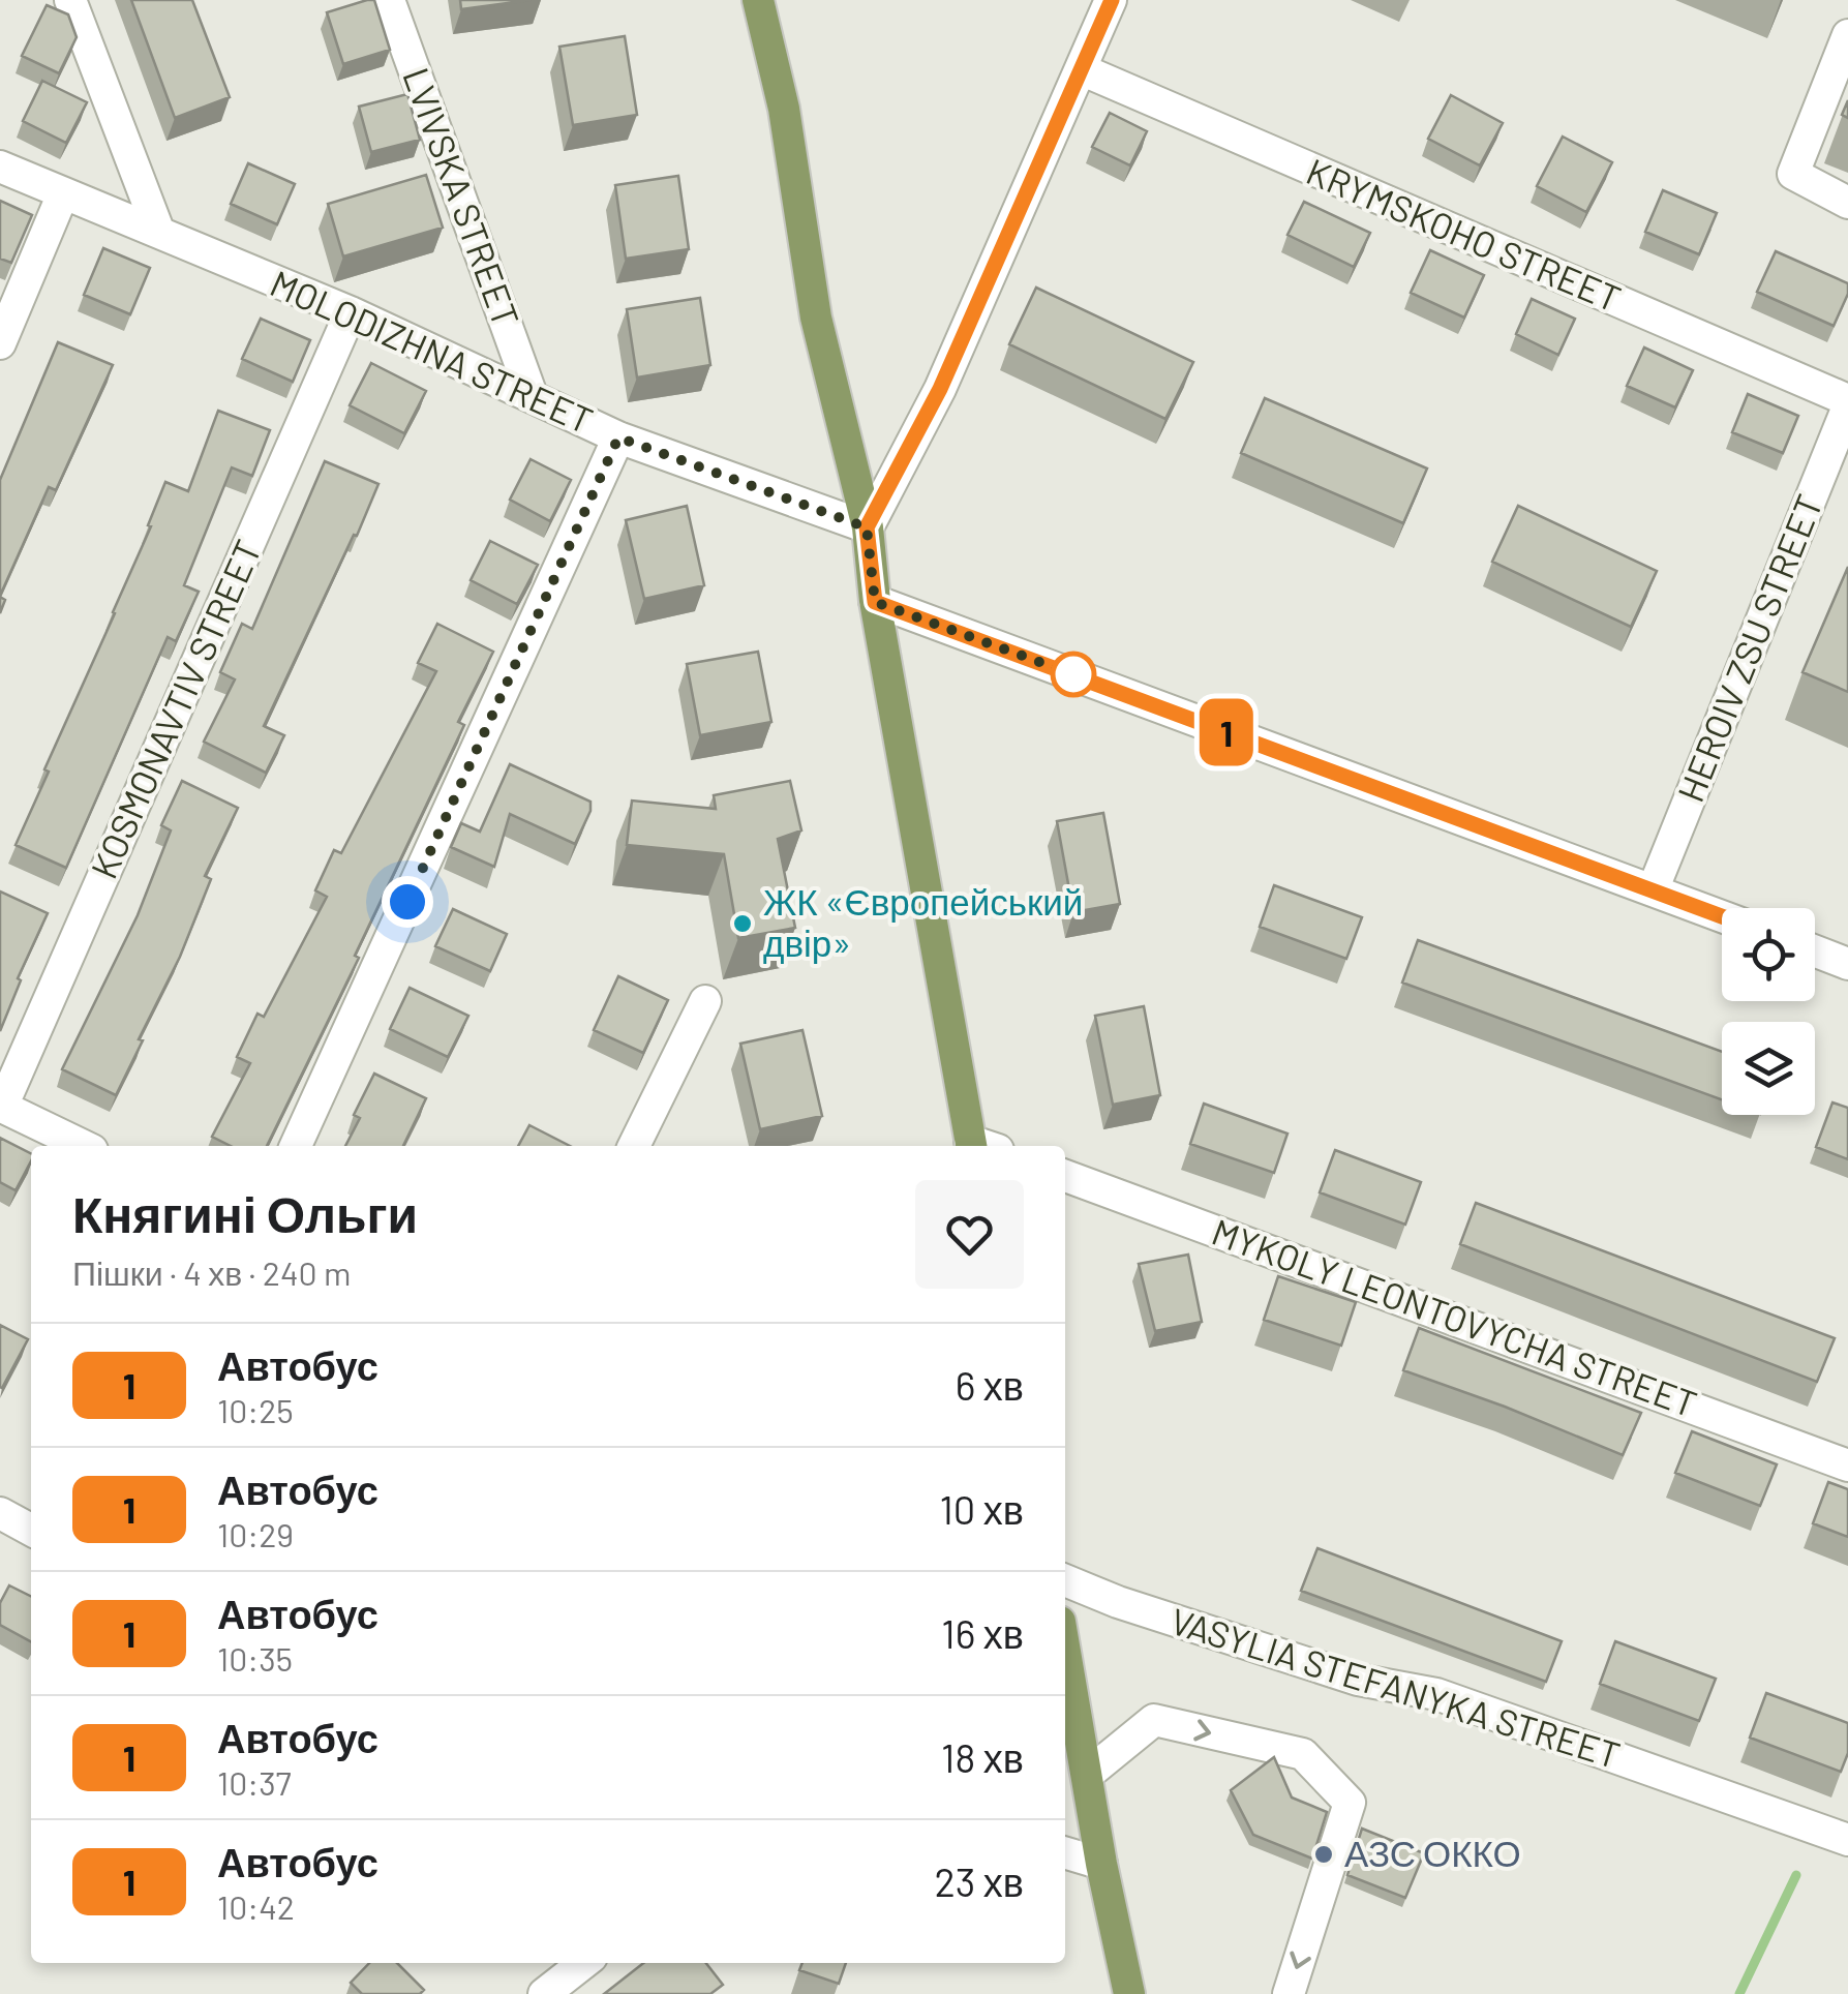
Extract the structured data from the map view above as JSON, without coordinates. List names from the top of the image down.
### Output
{
  "streets": {
    "street": [
      "LVIVSKA STREET",
      "KRYMSKOHO STREET",
      "MOLODIZHNA STREET",
      "HEROIV ZSU STREET",
      "KOSMONAVTIV STREET",
      "MYKOLY LEONTOVYCHA STREET",
      "VASYLIA STEFANYKA STREET"
    ]
  },
  "crossings": [
    ["LVIVSKA STREET", "MOLODIZHNA STREET"],
    ["KRYMSKOHO STREET", "HEROIV ZSU STREET"],
    ["MOLODIZHNA STREET", "KOSMONAVTIV STREET"]
  ],
  "places": ["ЖК «Європейський двір»", "АЗС ОККО"],
  "lines": ["bus line 1"],
  "page": {
    "on_map": "1",
    "heading": ["Княгині Ольги", "Пішки · 4 хв · 240 m"],
    "list": [
      {
        "mark": "1",
        "name": "Автобус",
        "note": "10:25",
        "value": "6 хв"
      },
      {
        "mark": "1",
        "name": "Автобус",
        "note": "10:29",
        "value": "10 хв"
      },
      {
        "mark": "1",
        "name": "Автобус",
        "note": "10:35",
        "value": "16 хв"
      },
      {
        "mark": "1",
        "name": "Автобус",
        "note": "10:37",
        "value": "18 хв"
      },
      {
        "mark": "1",
        "name": "Автобус",
        "note": "10:42",
        "value": "23 хв"
      }
    ]
  }
}
